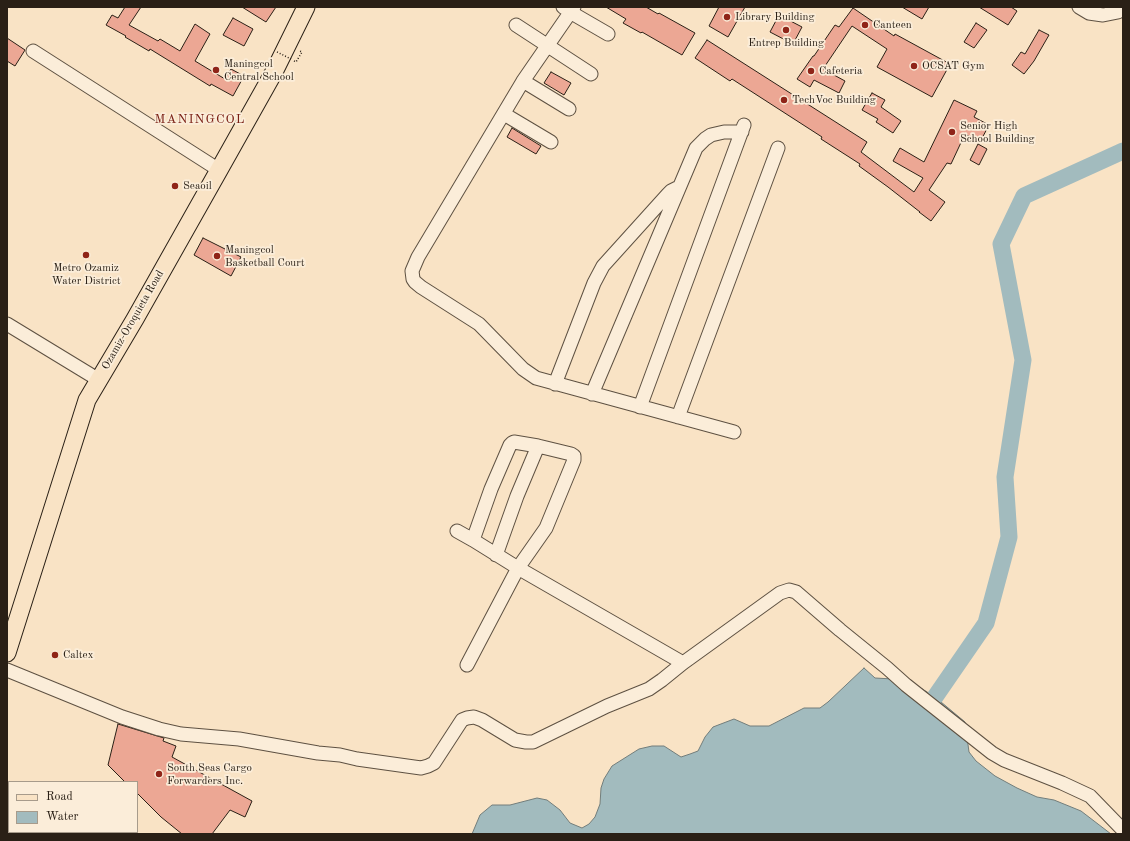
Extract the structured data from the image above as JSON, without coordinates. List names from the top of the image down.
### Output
{
  "streets": {
    "main road": ["Ozamiz-Oroquieta Road"]
  },
  "districts": ["MANINGCOL"],
  "places": [
    "Library Building",
    "Canteen",
    "Entrep Building",
    "OCSAT Gym",
    "Maningcol Central School",
    "Cafeteria",
    "TechVoc Building",
    "Senior High School Building",
    "Seaoil",
    "Metro Ozamiz Water District",
    "Maningcol Basketball Court",
    "Caltex",
    "South Seas Cargo Forwarders Inc."
  ],
  "legend": ["Road", "Water"]
}
